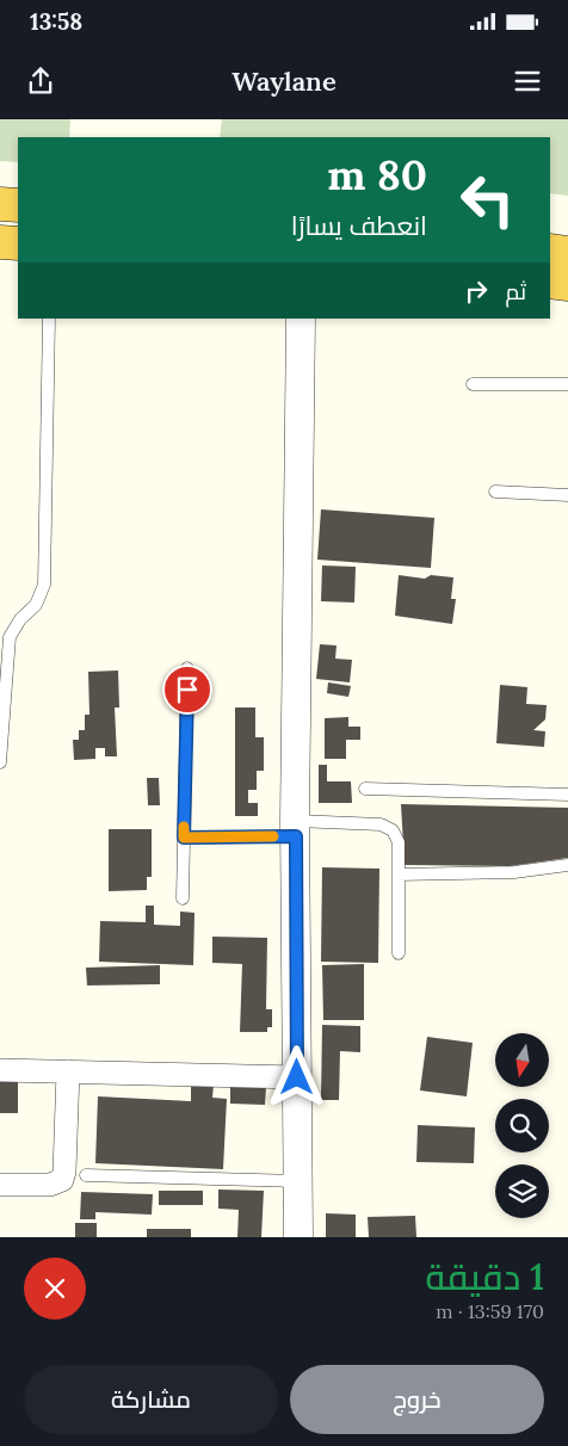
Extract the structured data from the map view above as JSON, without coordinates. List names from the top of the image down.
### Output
{
  "north": "bottom",
  "page": {
    "status": "13:58",
    "header": "Waylane",
    "turn": ["80 m", "انعطف يسارًا"],
    "then": "ثم",
    "heading": ["1 دقيقة", "170 m · 13:59"],
    "buttons": ["خروج", "مشاركة"]
  }
}
